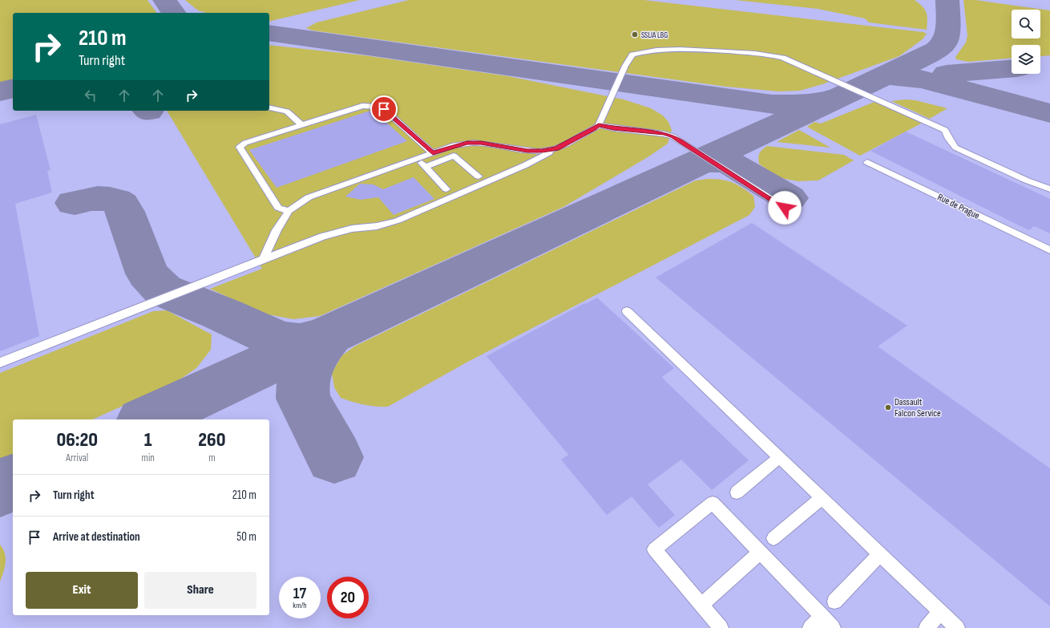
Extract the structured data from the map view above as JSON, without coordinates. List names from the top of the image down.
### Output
{
  "streets": {
    "lane": ["Rue de Prague"]
  },
  "places": ["SSLIA LBG", "Dassault Falcon Service"],
  "page": {
    "turn": ["210 m", "Turn right"],
    "eta": [
      "06:20",
      "Arrival",
      "1",
      "min",
      "260",
      "m"
    ],
    "list": [
      {
        "name": "Turn right",
        "value": "210 m"
      },
      {
        "name": "Arrive at destination",
        "value": "50 m"
      }
    ],
    "buttons": ["Exit", "Share"],
    "speed": "17 km/h",
    "limit": "20"
  }
}
